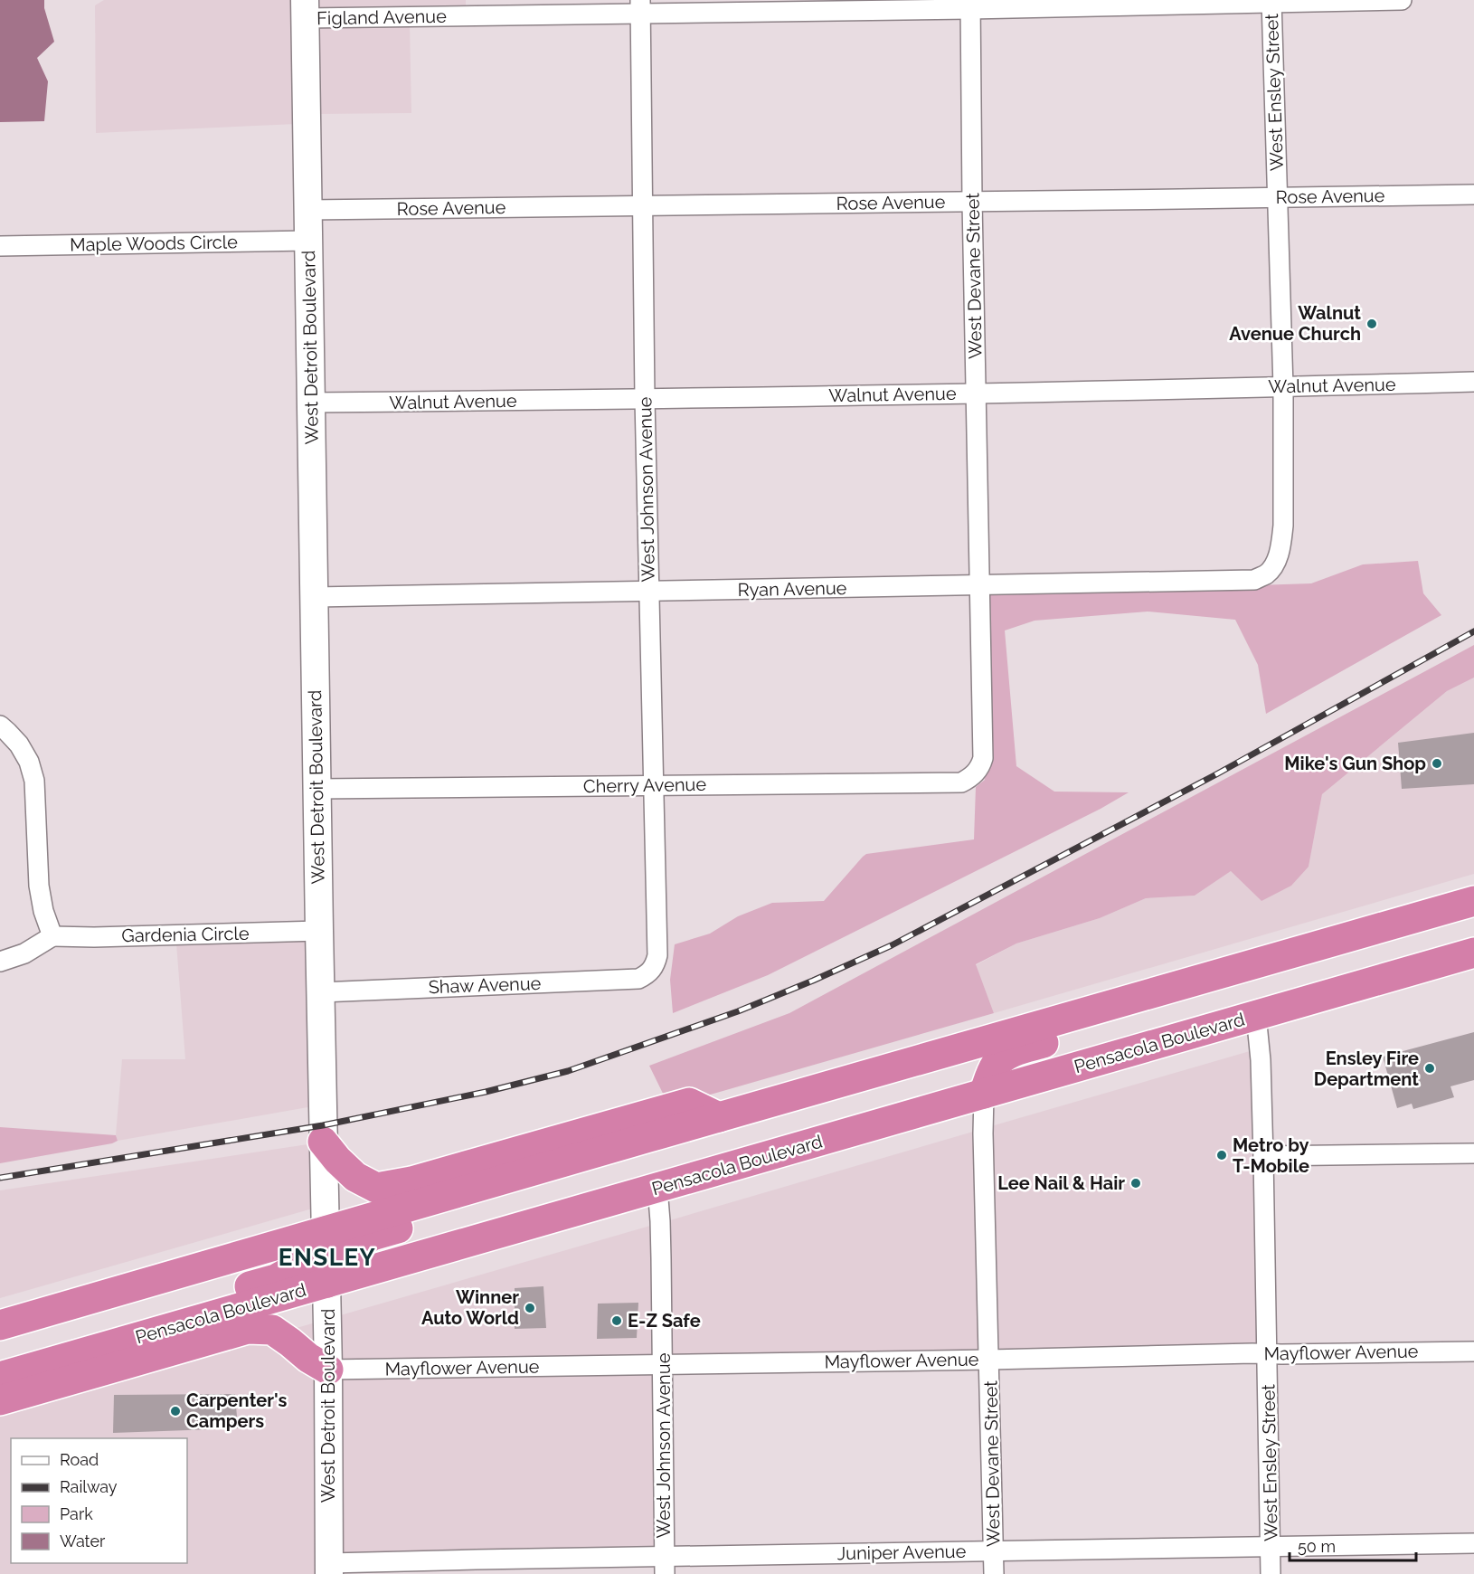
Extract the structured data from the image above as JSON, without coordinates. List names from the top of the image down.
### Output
{
  "streets": {
    "highway": ["Pensacola Boulevard"],
    "street": [
      "Figland Avenue",
      "West Ensley Street",
      "Rose Avenue",
      "Maple Woods Circle",
      "West Devane Street",
      "West Detroit Boulevard",
      "Walnut Avenue",
      "West Johnson Avenue",
      "Ryan Avenue",
      "Cherry Avenue",
      "Gardenia Circle",
      "Shaw Avenue",
      "Mayflower Avenue",
      "Juniper Avenue"
    ]
  },
  "crossings": [
    ["Figland Avenue", "West Ensley Street"],
    ["Figland Avenue", "West Devane Street"],
    ["Figland Avenue", "West Detroit Boulevard"],
    ["Figland Avenue", "West Johnson Avenue"],
    ["West Ensley Street", "Rose Avenue"],
    ["West Ensley Street", "Walnut Avenue"],
    ["West Ensley Street", "Ryan Avenue"],
    ["West Ensley Street", "Pensacola Boulevard"],
    ["West Ensley Street", "Mayflower Avenue"],
    ["West Ensley Street", "Juniper Avenue"],
    ["Rose Avenue", "West Devane Street"],
    ["Rose Avenue", "West Detroit Boulevard"],
    ["Rose Avenue", "West Johnson Avenue"],
    ["Maple Woods Circle", "West Detroit Boulevard"],
    ["West Devane Street", "Walnut Avenue"],
    ["West Devane Street", "Ryan Avenue"],
    ["West Devane Street", "Cherry Avenue"],
    ["West Devane Street", "Pensacola Boulevard"],
    ["West Devane Street", "Mayflower Avenue"],
    ["West Devane Street", "Juniper Avenue"],
    ["West Detroit Boulevard", "Walnut Avenue"],
    ["West Detroit Boulevard", "Ryan Avenue"],
    ["West Detroit Boulevard", "Cherry Avenue"],
    ["West Detroit Boulevard", "Gardenia Circle"],
    ["West Detroit Boulevard", "Shaw Avenue"],
    ["West Detroit Boulevard", "Pensacola Boulevard"],
    ["West Detroit Boulevard", "Mayflower Avenue"],
    ["West Detroit Boulevard", "Juniper Avenue"],
    ["Walnut Avenue", "West Johnson Avenue"],
    ["West Johnson Avenue", "Ryan Avenue"],
    ["West Johnson Avenue", "Cherry Avenue"],
    ["West Johnson Avenue", "Shaw Avenue"],
    ["West Johnson Avenue", "Pensacola Boulevard"],
    ["West Johnson Avenue", "Mayflower Avenue"],
    ["West Johnson Avenue", "Juniper Avenue"]
  ],
  "districts": ["ENSLEY"],
  "places": [
    "Walnut Avenue Church",
    "Mike's Gun Shop",
    "Ensley Fire Department",
    "Metro by T-Mobile",
    "Lee Nail & Hair",
    "Winner Auto World",
    "E-Z Safe",
    "Carpenter's Campers"
  ],
  "legend": [
    "Road",
    "Railway",
    "Park",
    "Water"
  ],
  "scale_bar": "50 m"
}
